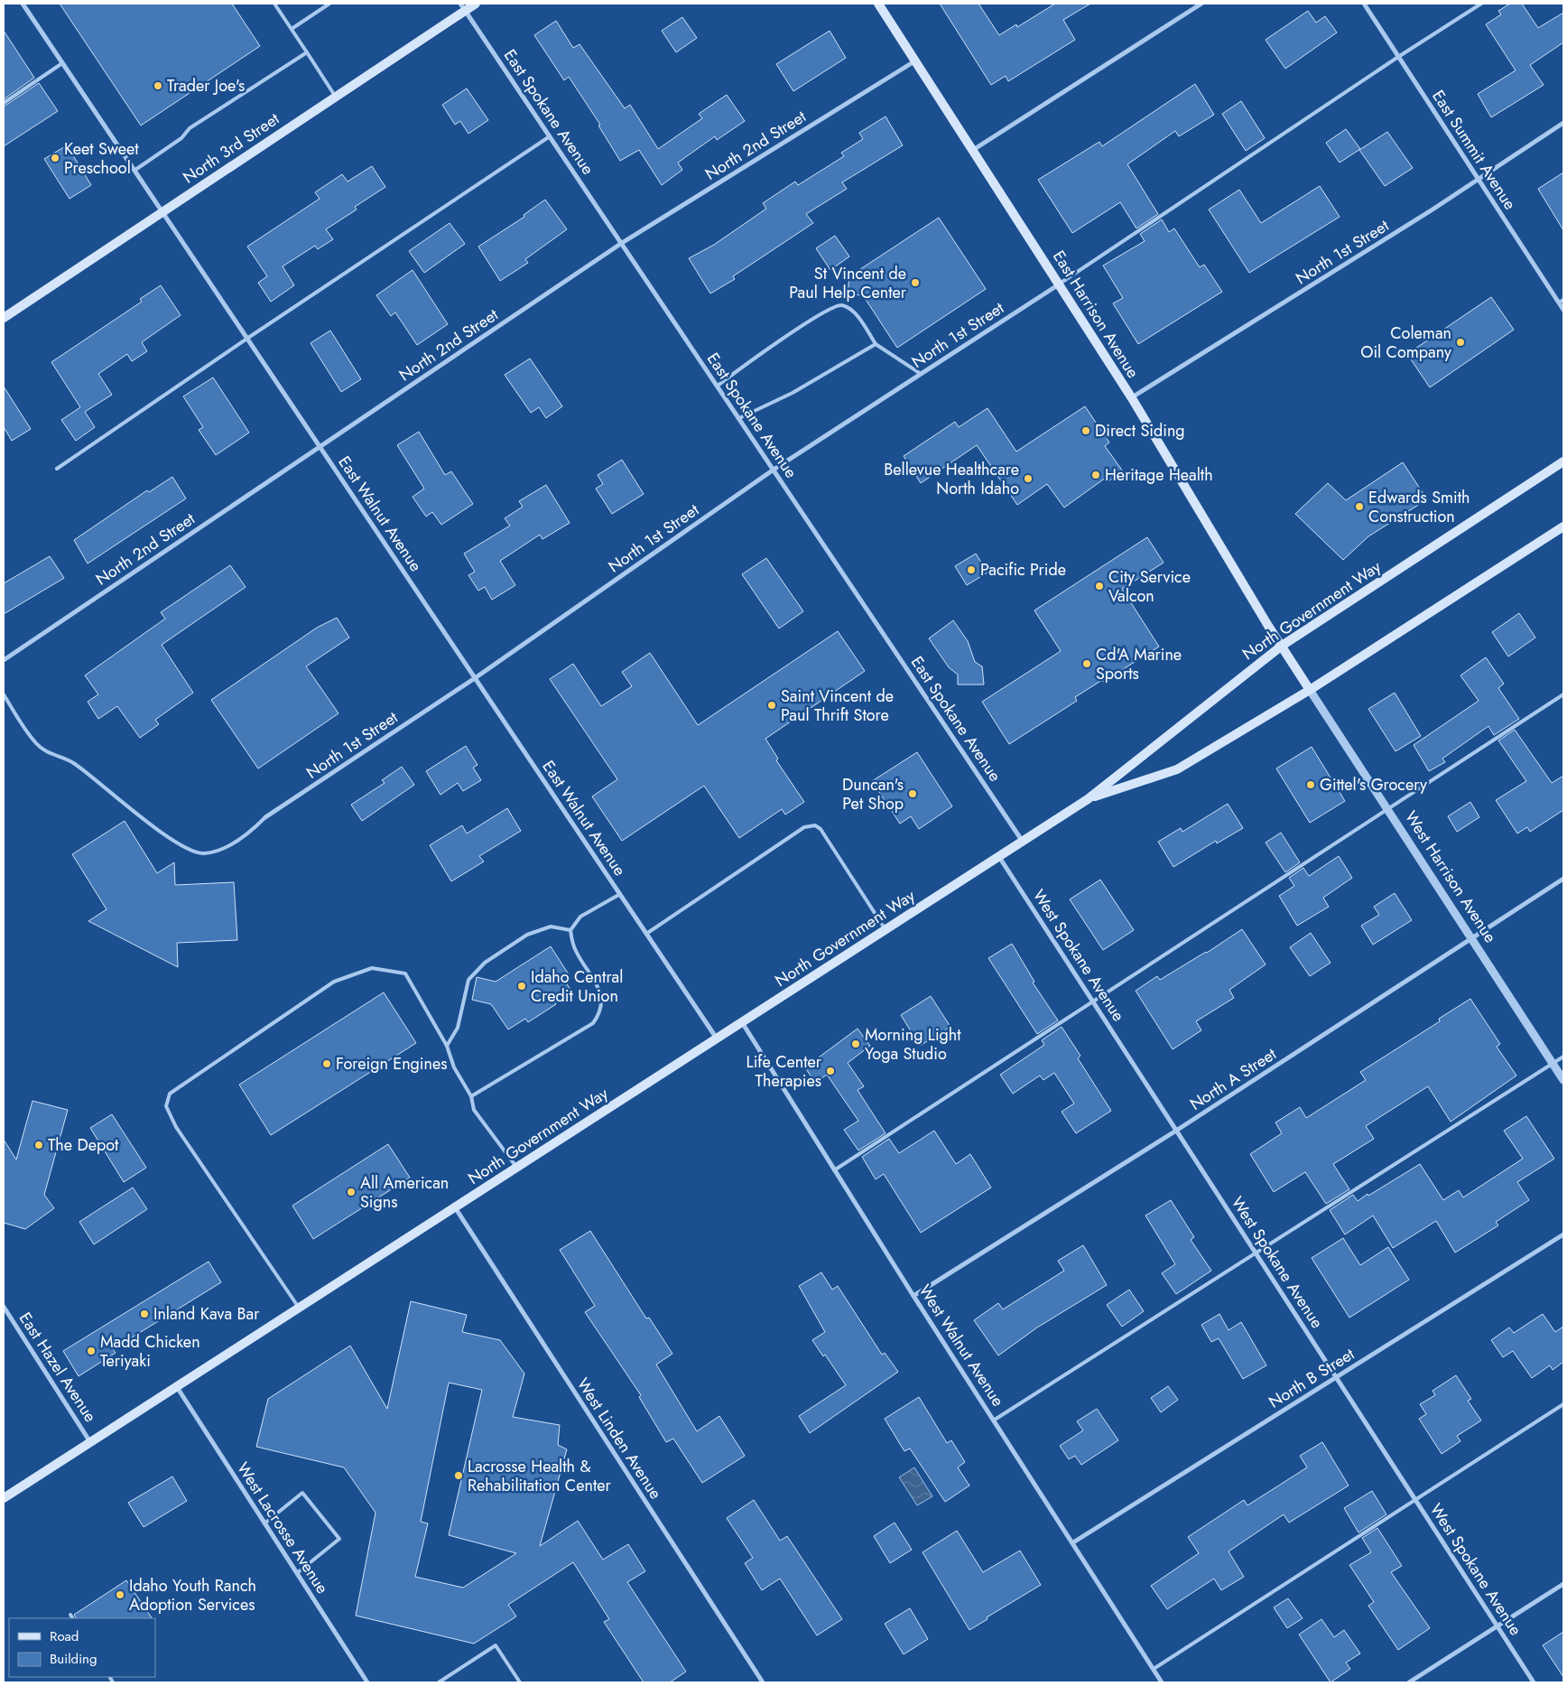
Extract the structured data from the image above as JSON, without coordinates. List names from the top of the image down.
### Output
{
  "streets": {
    "main road": [
      "North 3rd Street",
      "East Harrison Avenue",
      "North Government Way",
      "West Harrison Avenue"
    ],
    "street": [
      "East Spokane Avenue",
      "North 2nd Street",
      "East Summit Avenue",
      "North 1st Street",
      "East Walnut Avenue",
      "West Spokane Avenue",
      "North A Street",
      "West Walnut Avenue",
      "East Hazel Avenue",
      "North B Street",
      "West Linden Avenue",
      "West Lacrosse Avenue"
    ]
  },
  "crossings": [
    ["East Spokane Avenue", "North 2nd Street"],
    ["East Spokane Avenue", "North 3rd Street"],
    ["East Spokane Avenue", "North 1st Street"],
    ["East Spokane Avenue", "North Government Way"],
    ["North 2nd Street", "East Harrison Avenue"],
    ["North 2nd Street", "East Walnut Avenue"],
    ["North 3rd Street", "East Walnut Avenue"],
    ["East Summit Avenue", "North 1st Street"],
    ["North 1st Street", "East Harrison Avenue"],
    ["North 1st Street", "East Walnut Avenue"],
    ["East Harrison Avenue", "North Government Way"],
    ["East Harrison Avenue", "West Harrison Avenue"],
    ["East Walnut Avenue", "North Government Way"],
    ["North Government Way", "West Harrison Avenue"],
    ["North Government Way", "West Spokane Avenue"],
    ["North Government Way", "West Walnut Avenue"],
    ["North Government Way", "East Hazel Avenue"],
    ["North Government Way", "West Linden Avenue"],
    ["North Government Way", "West Lacrosse Avenue"],
    ["West Harrison Avenue", "North A Street"],
    ["West Spokane Avenue", "North A Street"],
    ["West Spokane Avenue", "North B Street"],
    ["North A Street", "West Walnut Avenue"],
    ["West Walnut Avenue", "North B Street"]
  ],
  "places": [
    "Trader Joe's",
    "Keet Sweet Preschool",
    "St Vincent de Paul Help Center",
    "Coleman Oil Company",
    "Direct Siding",
    "Heritage Health",
    "Bellevue Healthcare North Idaho",
    "Edwards Smith Construction",
    "Pacific Pride",
    "City Service Valcon",
    "Cd'A Marine Sports",
    "Saint Vincent de Paul Thrift Store",
    "Gittel's Grocery",
    "Duncan's Pet Shop",
    "Idaho Central Credit Union",
    "Morning Light Yoga Studio",
    "Foreign Engines",
    "Life Center Therapies",
    "The Depot",
    "All American Signs",
    "Inland Kava Bar",
    "Madd Chicken Teriyaki",
    "Lacrosse Health & Rehabilitation Center",
    "Idaho Youth Ranch Adoption Services"
  ],
  "legend": ["Road", "Building"]
}
